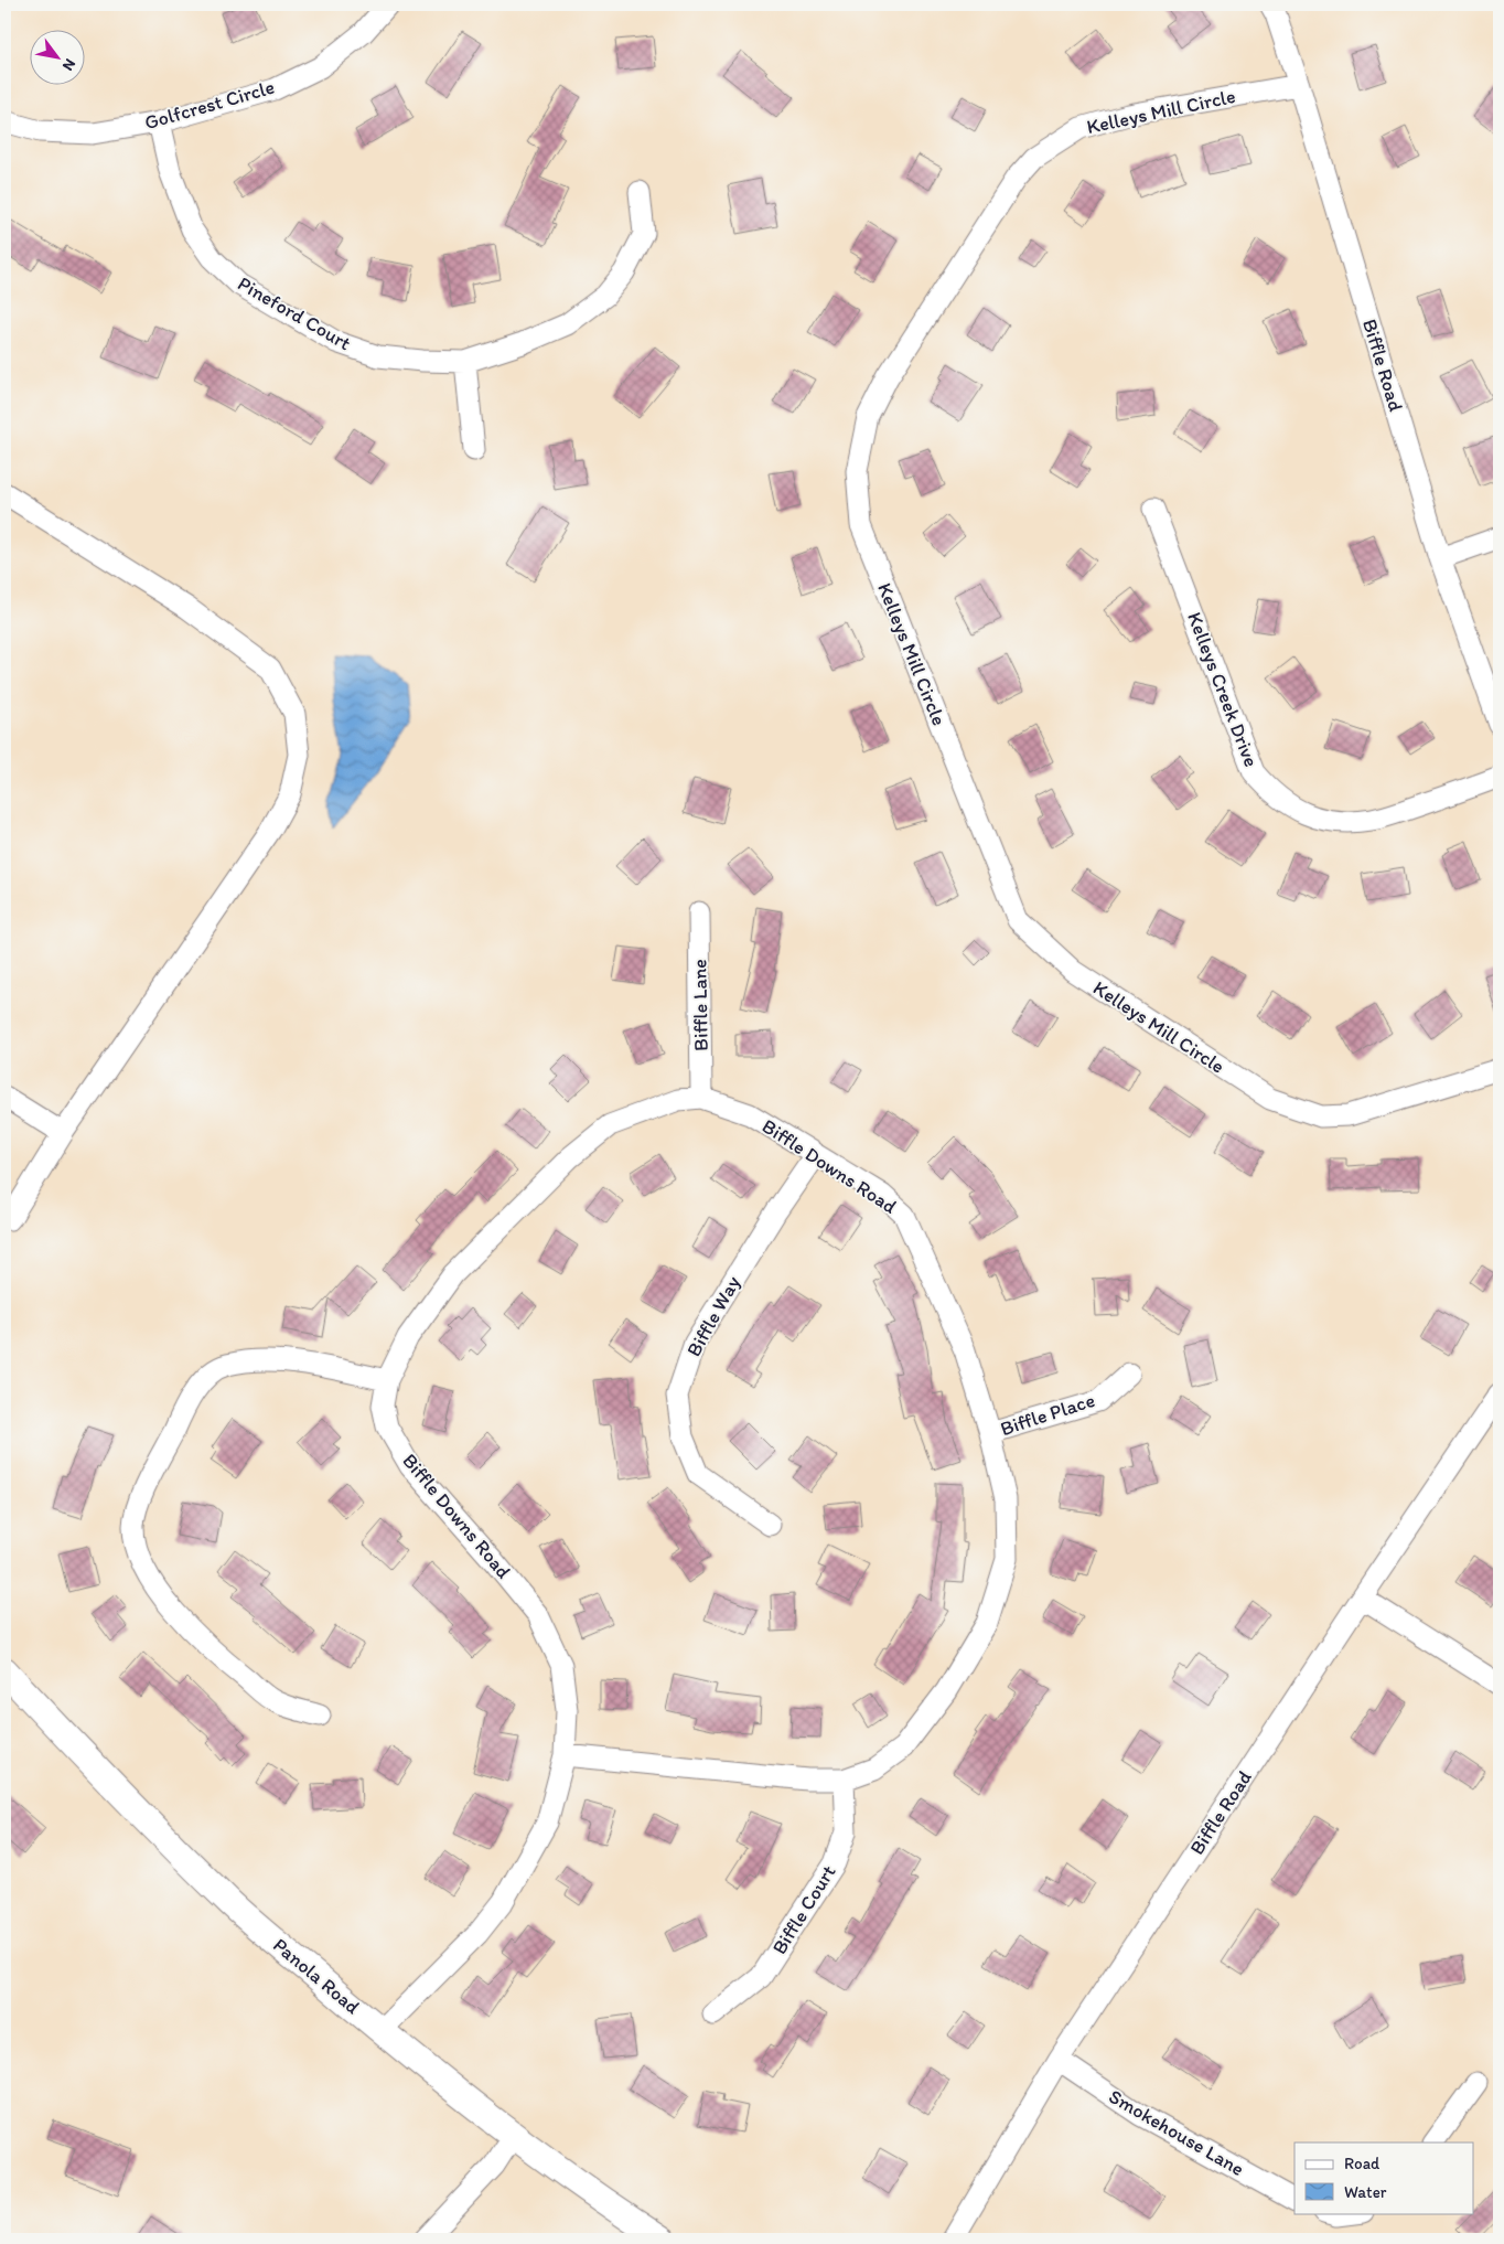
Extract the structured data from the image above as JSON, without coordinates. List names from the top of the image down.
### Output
{
  "streets": {
    "main road": ["Panola Road"],
    "street": [
      "Golfcrest Circle",
      "Kelleys Mill Circle",
      "Pineford Court",
      "Biffle Road",
      "Kelleys Creek Drive",
      "Biffle Lane",
      "Biffle Downs Road",
      "Biffle Way",
      "Biffle Place",
      "Biffle Court",
      "Smokehouse Lane"
    ]
  },
  "crossings": [
    ["Golfcrest Circle", "Pineford Court"],
    ["Kelleys Mill Circle", "Biffle Road"],
    ["Biffle Road", "Smokehouse Lane"],
    ["Biffle Lane", "Biffle Downs Road"],
    ["Biffle Downs Road", "Biffle Way"],
    ["Biffle Downs Road", "Biffle Place"],
    ["Biffle Downs Road", "Biffle Court"],
    ["Biffle Downs Road", "Panola Road"]
  ],
  "legend": ["Road", "Water"],
  "north": "bottom right"
}
